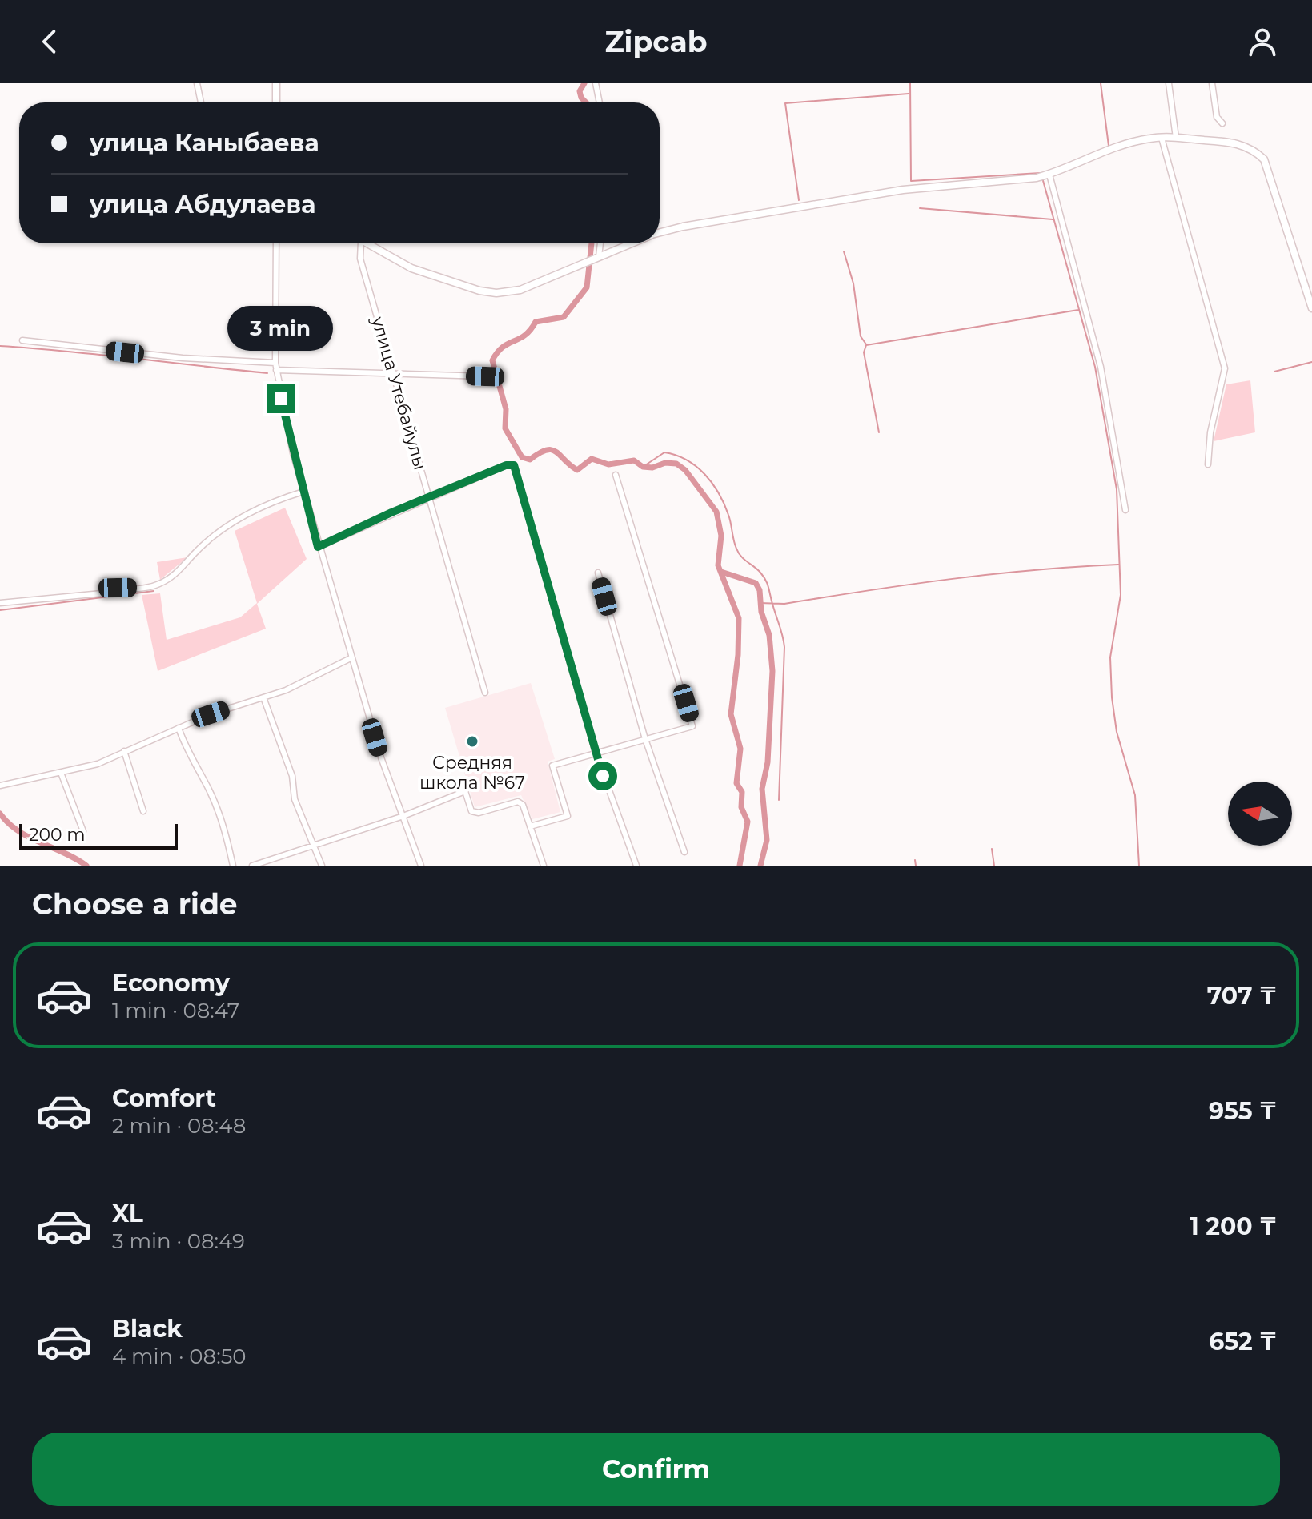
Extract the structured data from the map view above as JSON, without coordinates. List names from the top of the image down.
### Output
{
  "streets": {
    "street": ["улица Утебайулы"]
  },
  "places": ["Средняя школа №67"],
  "scale_bar": "200 m",
  "north": "left",
  "page": {
    "header": "Zipcab",
    "banner": ["улица Каныбаева", "улица Абдулаева"],
    "bubble": "3 min",
    "scale": "200 m",
    "heading": "Choose a ride",
    "list": [
      {
        "name": "Economy",
        "note": "1 min · 08:47",
        "value": "707 ₸"
      },
      {
        "name": "Comfort",
        "note": "2 min · 08:48",
        "value": "955 ₸"
      },
      {
        "name": "XL",
        "note": "3 min · 08:49",
        "value": "1 200 ₸"
      },
      {
        "name": "Black",
        "note": "4 min · 08:50",
        "value": "652 ₸"
      }
    ],
    "buttons": "Confirm"
  }
}
